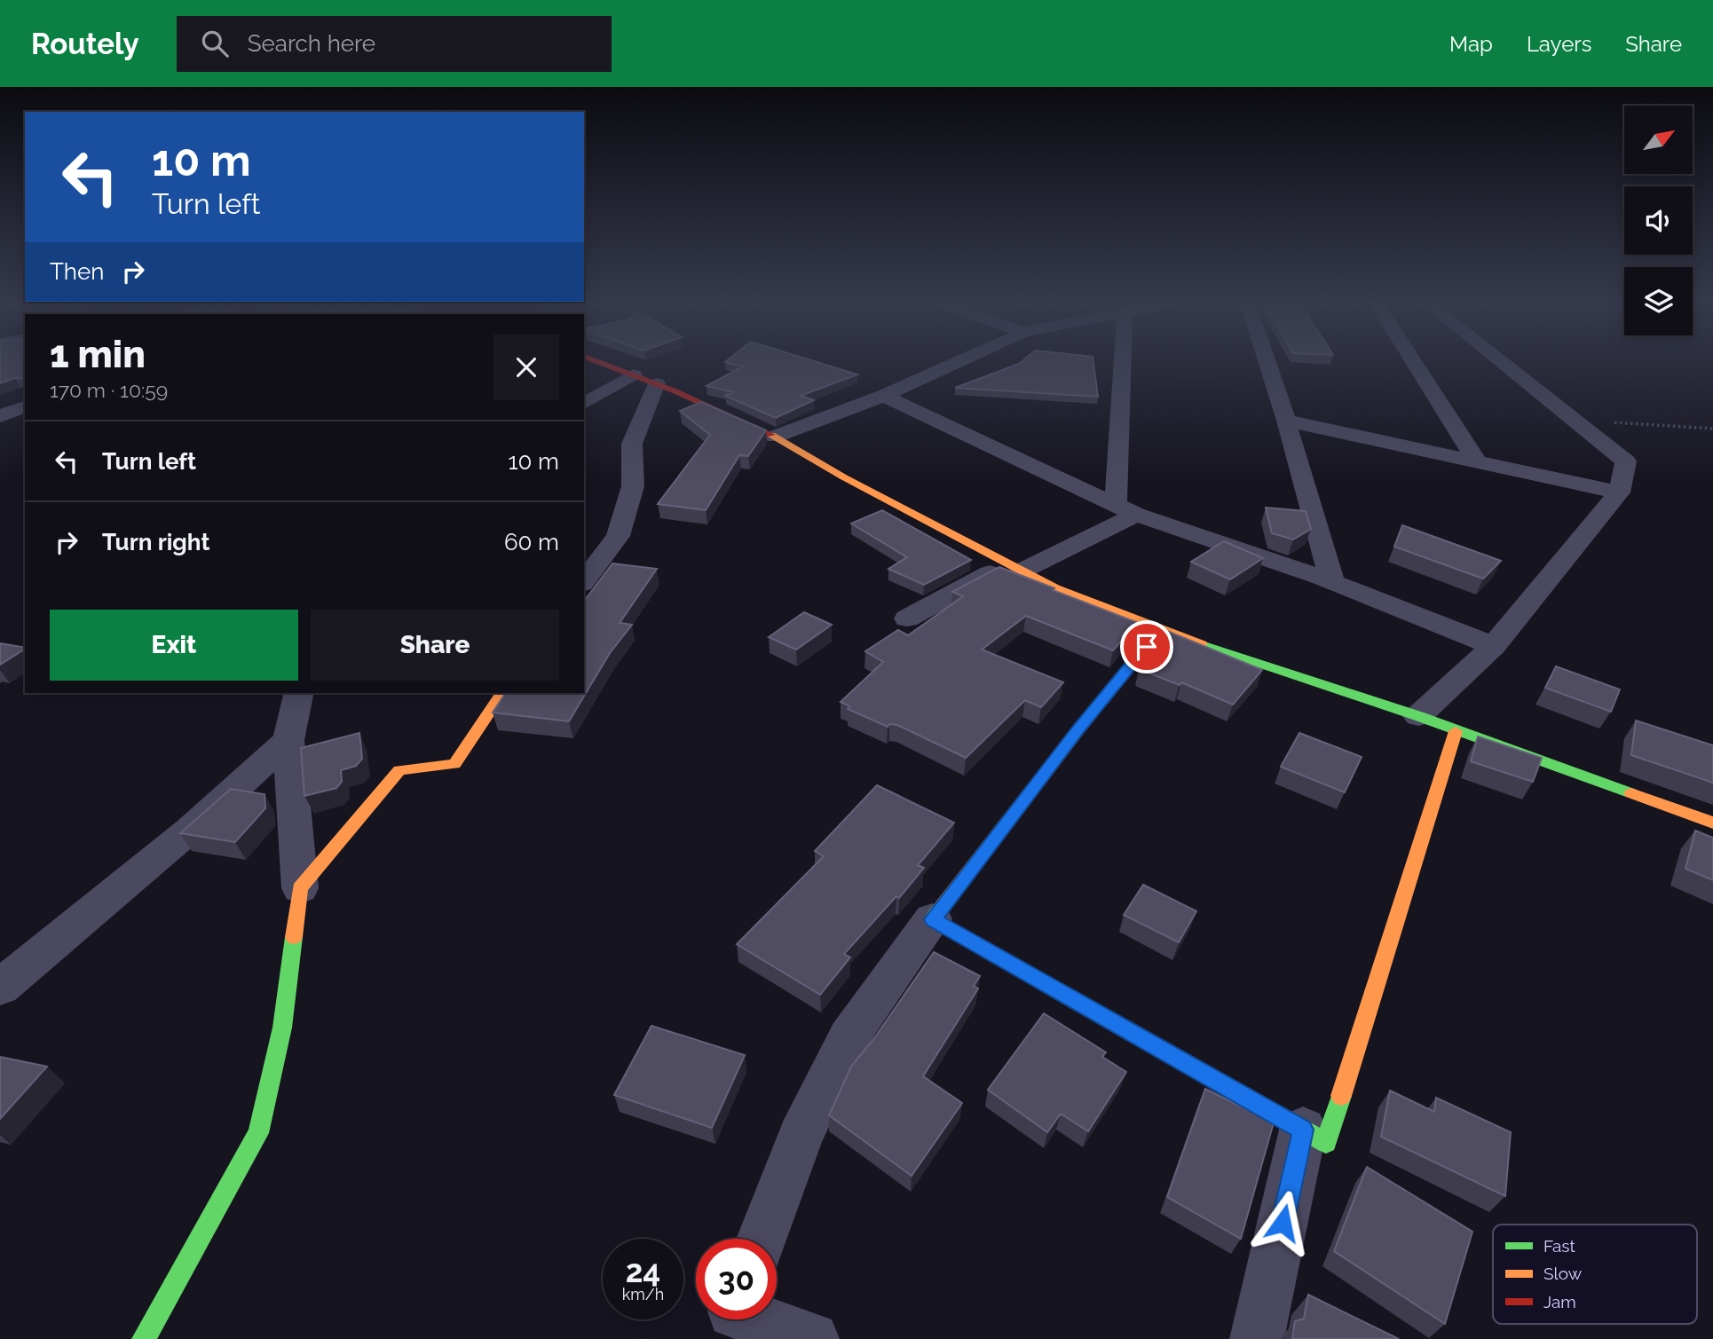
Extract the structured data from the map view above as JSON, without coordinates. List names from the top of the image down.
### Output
{
  "legend": ["Fast", "Slow", "Jam"],
  "north": "top right",
  "page": {
    "header": "Routely",
    "search": "Search here",
    "nav": ["Map", "Layers", "Share"],
    "turn": ["10 m", "Turn left"],
    "then": "Then",
    "heading": ["1 min", "170 m · 10:59"],
    "list": [
      {
        "name": "Turn left",
        "value": "10 m"
      },
      {
        "name": "Turn right",
        "value": "60 m"
      }
    ],
    "buttons": ["Exit", "Share"],
    "speed": "24 km/h",
    "limit": "30"
  }
}
